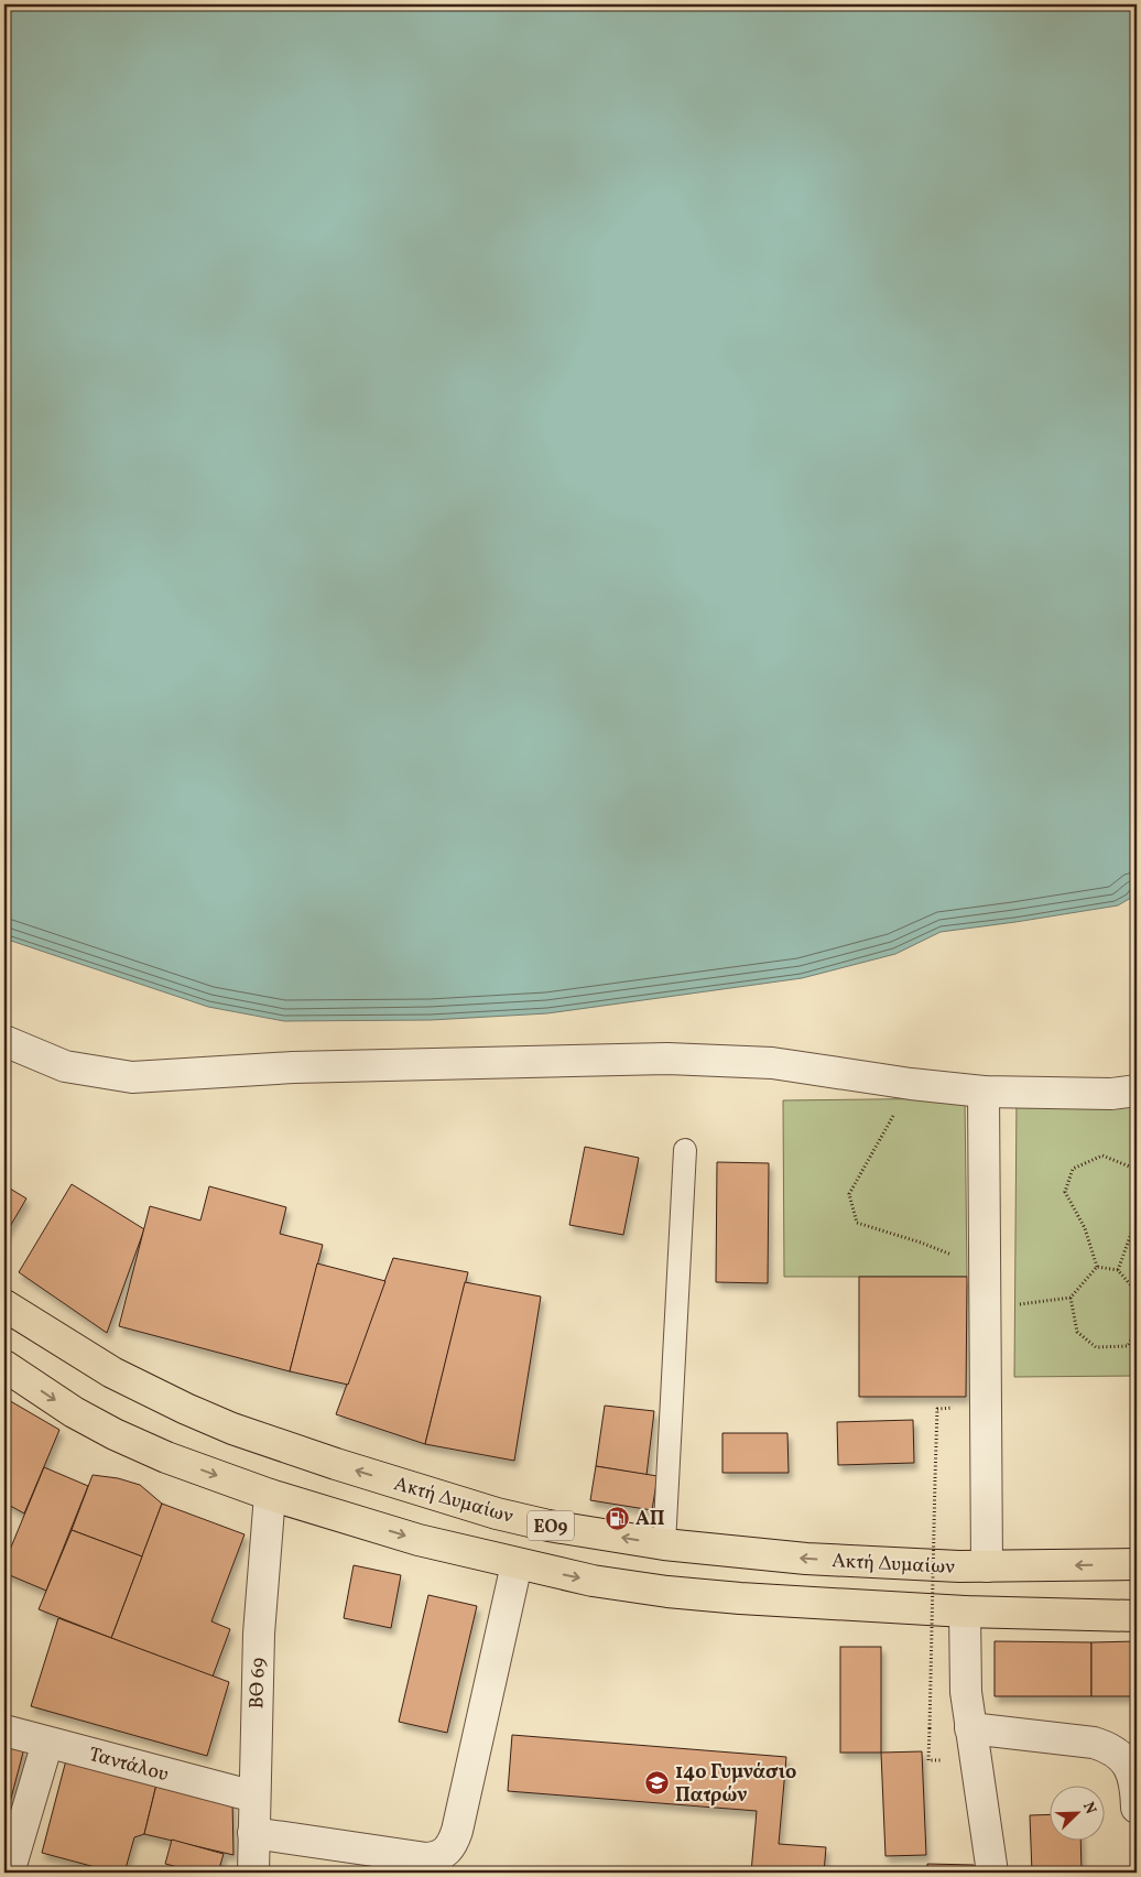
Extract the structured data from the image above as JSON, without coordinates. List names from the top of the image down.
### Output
{
  "streets": {
    "main road": ["Ακτή Δυμαίων", "ΕΟ9"],
    "street": ["ΒΘ 69", "Ταντάλου"]
  },
  "crossings": [
    ["ΕΟ9", "ΒΘ 69"],
    ["ΒΘ 69", "Ταντάλου"]
  ],
  "places": {
    "fuel station": ["ΑΠ"],
    "school or university": ["14o Γυμνάσιο Πατρών"]
  },
  "north": "top right"
}
